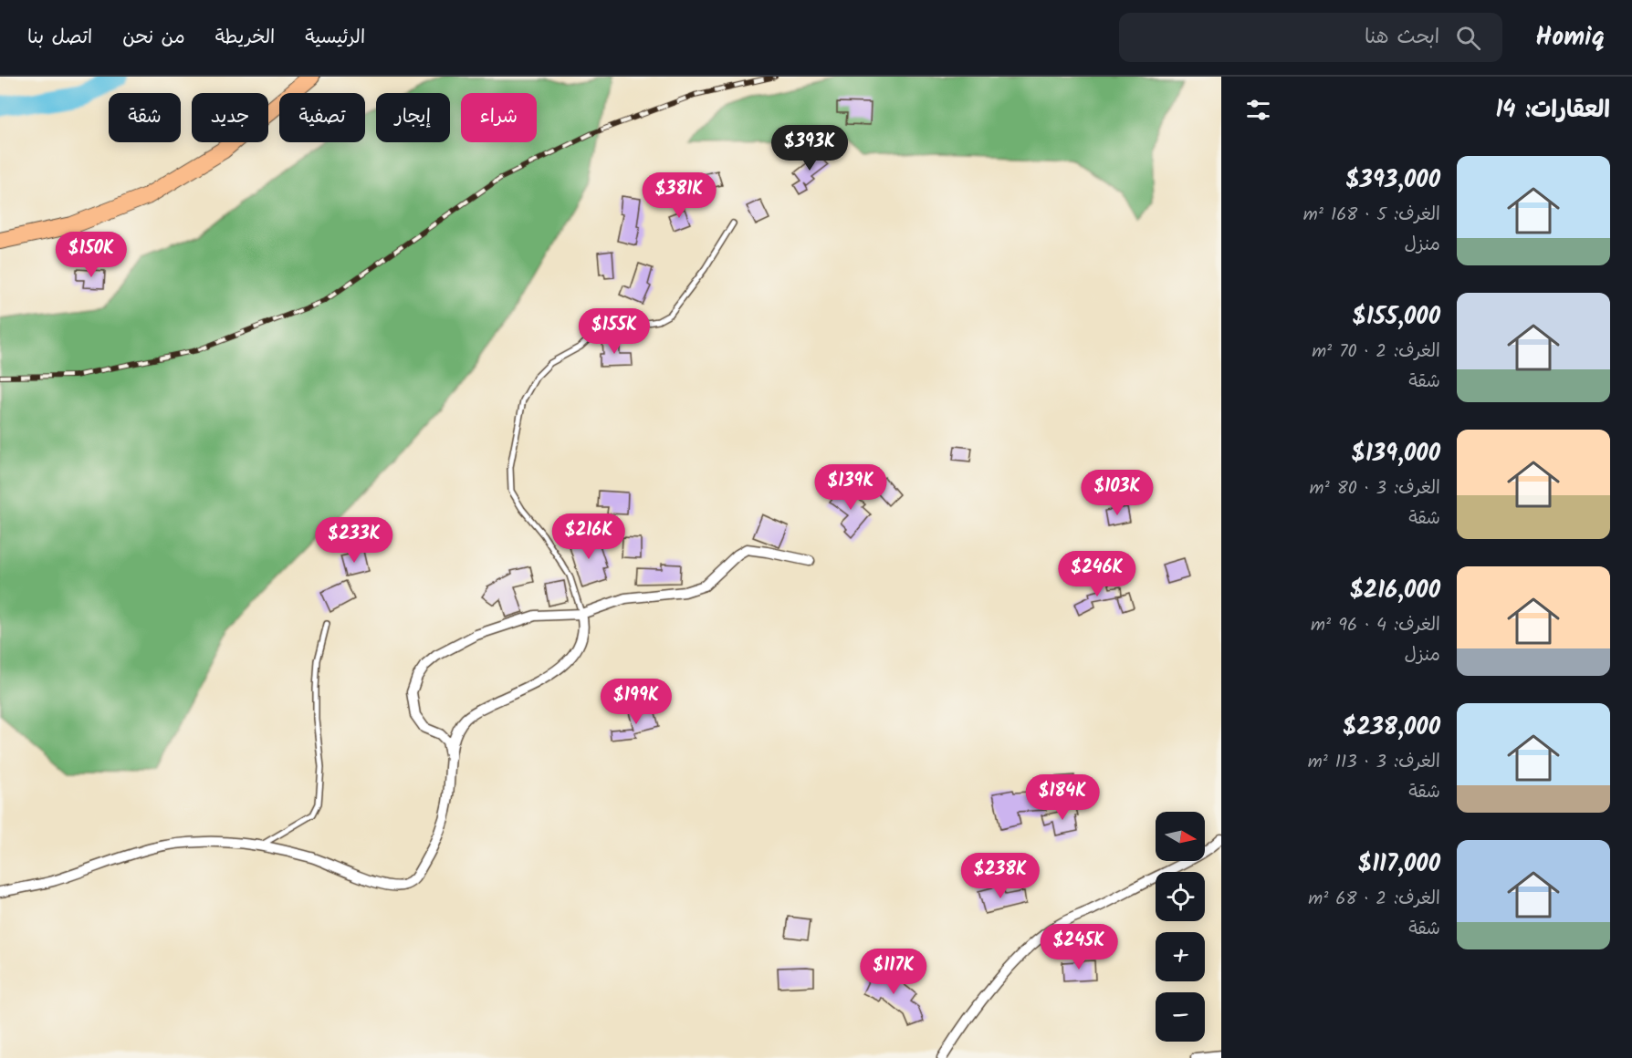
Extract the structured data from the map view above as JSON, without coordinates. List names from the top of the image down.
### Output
{
  "north": "right",
  "page": {
    "header": "Homiq",
    "search": "ابحث هنا",
    "nav": [
      "الرئيسية",
      "الخريطة",
      "من نحن",
      "اتصل بنا"
    ],
    "heading": "العقارات: 14",
    "chip": [
      "شراء",
      "إيجار",
      "تصفية",
      "جديد",
      "شقة"
    ],
    "price": [
      "$393K",
      "$381K",
      "$150K",
      "$155K",
      "$139K",
      "$103K",
      "$216K",
      "$233K",
      "$246K",
      "$199K",
      "$184K",
      "$238K",
      "$245K",
      "$117K"
    ],
    "list": [
      {
        "name": "$393,000",
        "note": "الغرف: 5 · 168 m² · منزل"
      },
      {
        "name": "$155,000",
        "note": "الغرف: 2 · 70 m² · شقة"
      },
      {
        "name": "$139,000",
        "note": "الغرف: 3 · 80 m² · شقة"
      },
      {
        "name": "$216,000",
        "note": "الغرف: 4 · 96 m² · منزل"
      },
      {
        "name": "$238,000",
        "note": "الغرف: 3 · 113 m² · شقة"
      },
      {
        "name": "$117,000",
        "note": "الغرف: 2 · 68 m² · شقة"
      }
    ],
    "map_buttons": ["+", "−"]
  }
}
